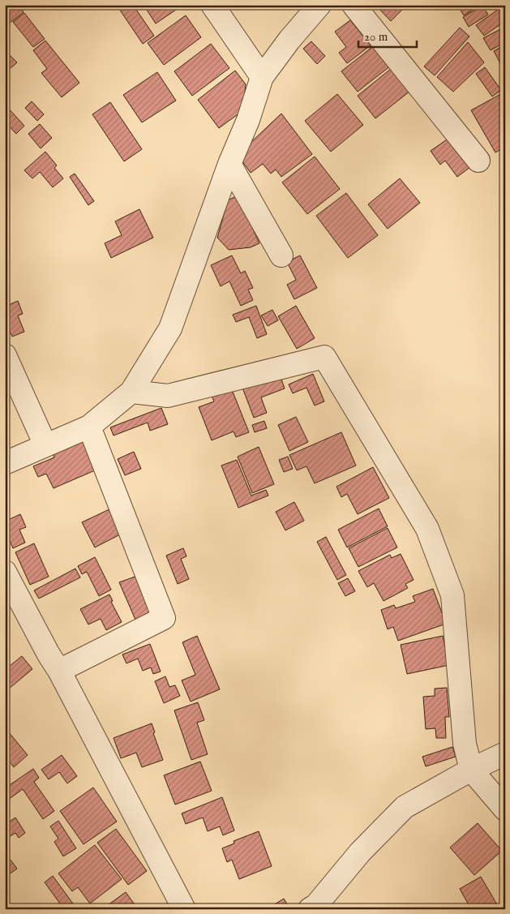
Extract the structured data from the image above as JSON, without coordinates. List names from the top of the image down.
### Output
{
  "scale_bar": "20 m"
}
